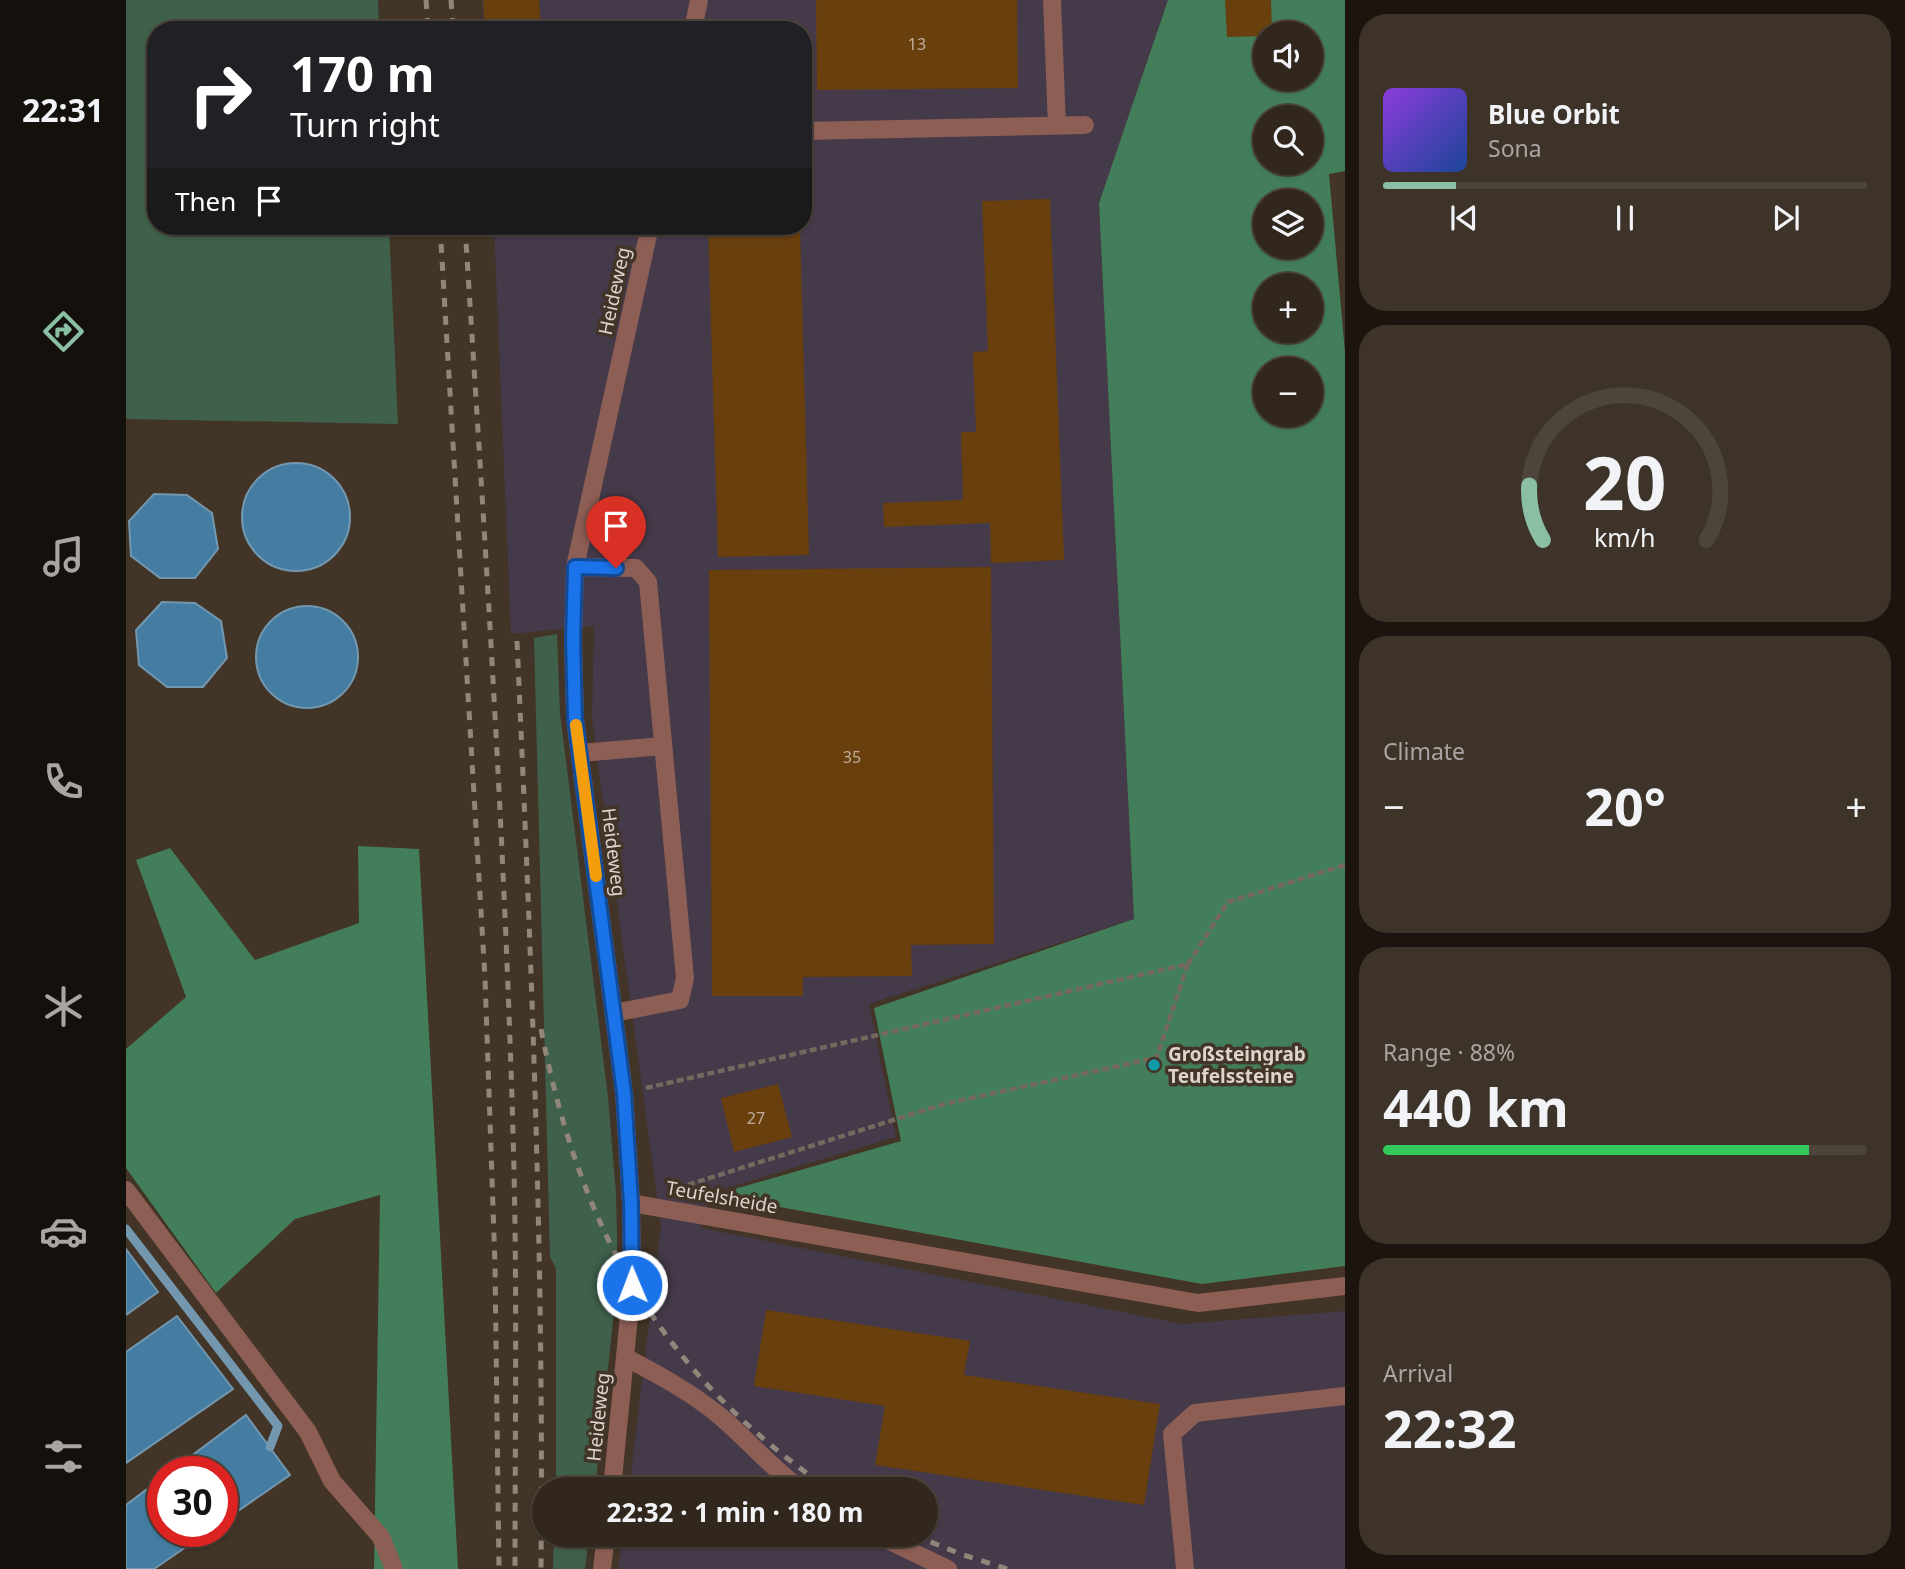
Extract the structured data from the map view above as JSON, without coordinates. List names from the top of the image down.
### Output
{
  "streets": {
    "street": ["Heideweg", "Teufelsheide"]
  },
  "crossings": [
    ["Heideweg", "Teufelsheide"]
  ],
  "places": ["Großsteingrab Teufelssteine"],
  "house_numbers": ["13", "35", "27"],
  "page": {
    "tabs": "22:31",
    "map_buttons": ["+", "−"],
    "turn": ["170 m", "Turn right"],
    "song": ["Blue Orbit", "Sona"],
    "then": "Then",
    "tile": [
      "Climate",
      ["Range · 88%", "440 km"],
      ["Arrival", "22:32"]
    ],
    "heat": ["−", "20°", "+"],
    "limit": "30",
    "trip": "22:32 · 1 min · 180 m",
    "gauge": ["20", "km/h"]
  }
}
